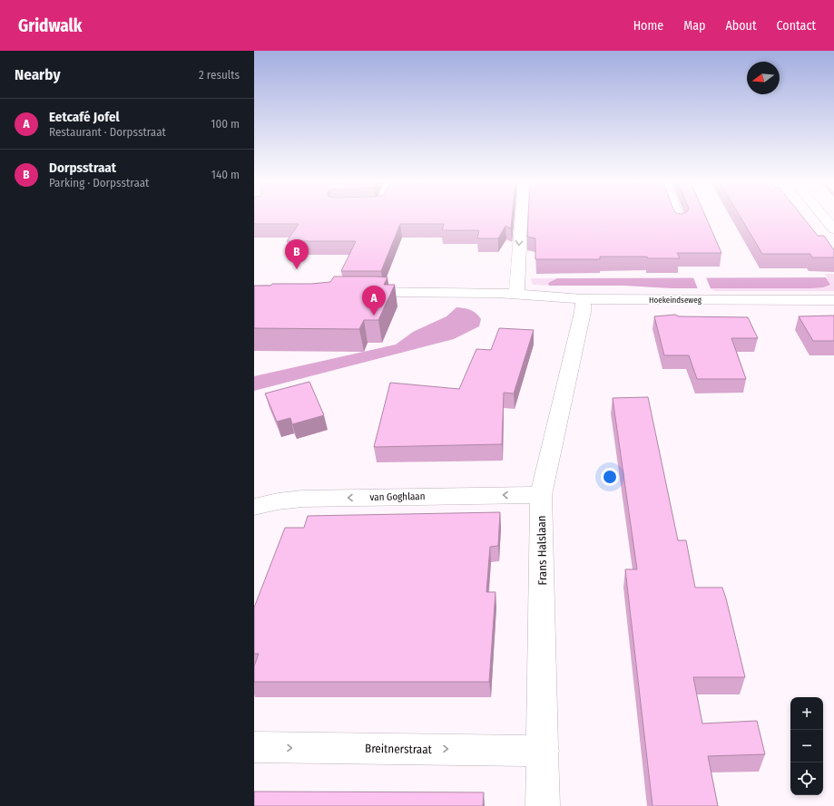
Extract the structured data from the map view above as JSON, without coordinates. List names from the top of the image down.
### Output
{
  "streets": {
    "street": [
      "Hoekeindseweg",
      "van Goghlaan",
      "Frans Halslaan",
      "Breitnerstraat"
    ]
  },
  "crossings": [
    ["Hoekeindseweg", "Frans Halslaan"],
    ["van Goghlaan", "Frans Halslaan"],
    ["Frans Halslaan", "Breitnerstraat"]
  ],
  "one_way": ["van Goghlaan", "Breitnerstraat"],
  "north": "left",
  "page": {
    "header": "Gridwalk",
    "nav": [
      "Home",
      "Map",
      "About",
      "Contact"
    ],
    "heading": ["Nearby", "2 results"],
    "list": [
      {
        "mark": "A",
        "name": "Eetcafé Jofel",
        "note": "Restaurant · Dorpsstraat",
        "value": "100 m"
      },
      {
        "mark": "B",
        "name": "Dorpsstraat",
        "note": "Parking · Dorpsstraat",
        "value": "140 m"
      }
    ],
    "pins": ["B", "A"],
    "map_buttons": ["+", "−"]
  }
}
